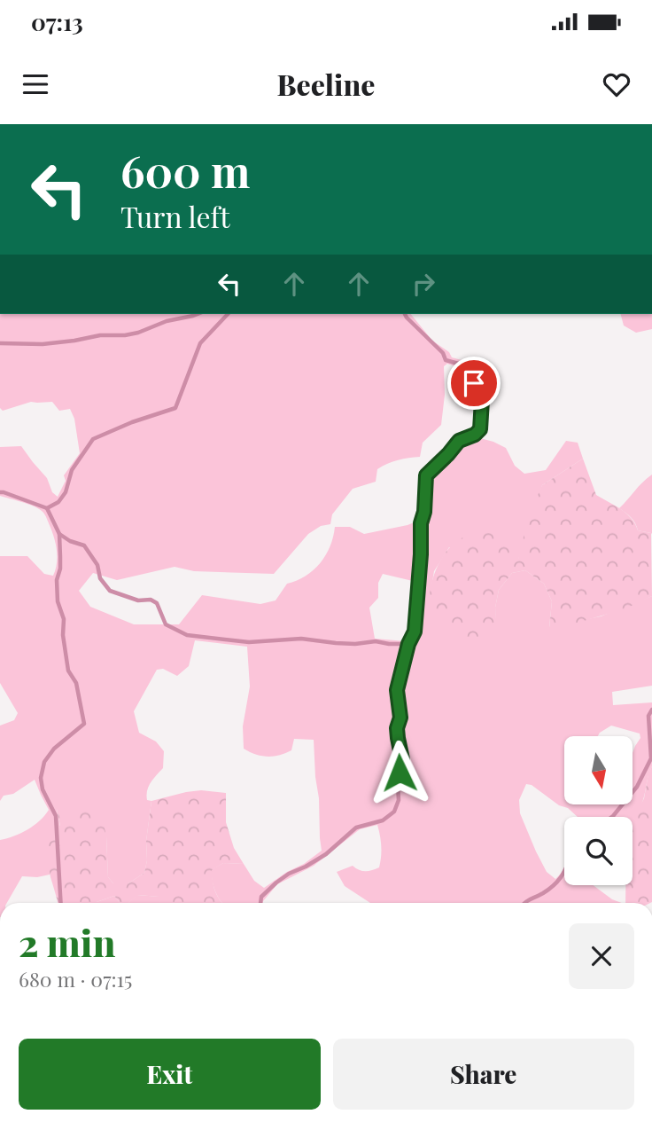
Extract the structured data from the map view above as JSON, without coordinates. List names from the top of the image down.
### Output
{
  "north": "bottom",
  "page": {
    "status": "07:13",
    "header": "Beeline",
    "turn": ["600 m", "Turn left"],
    "heading": ["2 min", "680 m · 07:15"],
    "buttons": ["Exit", "Share"]
  }
}
